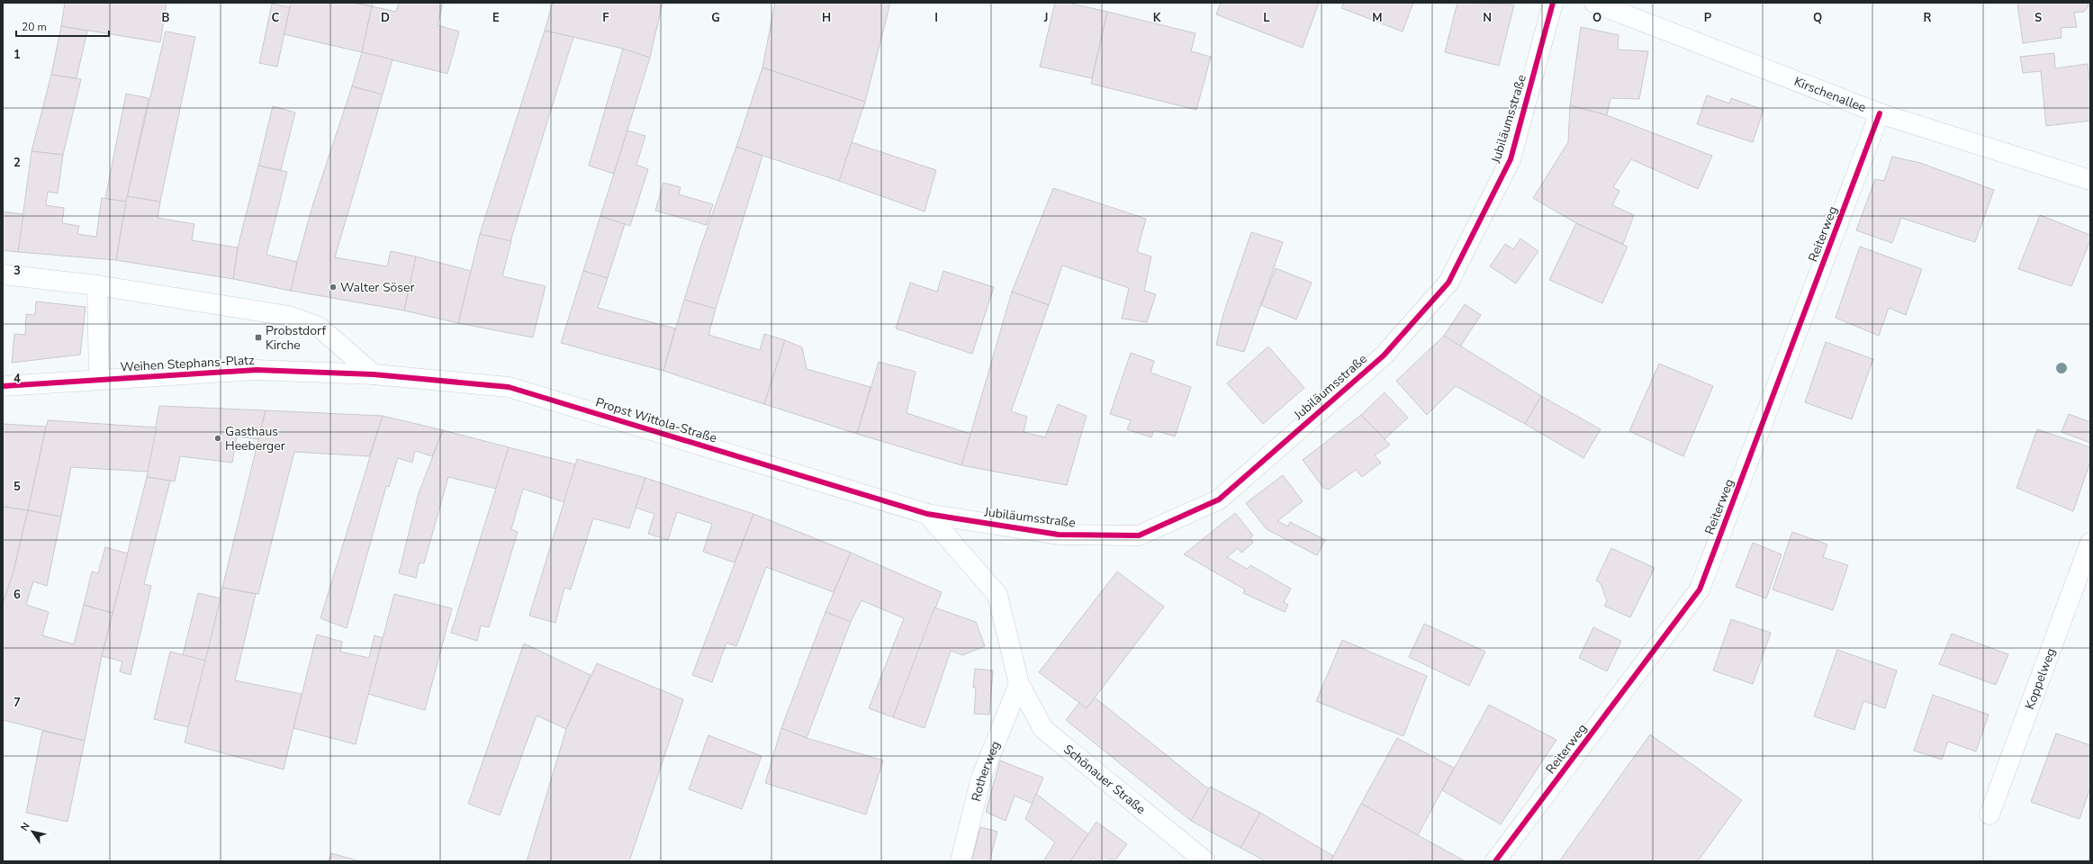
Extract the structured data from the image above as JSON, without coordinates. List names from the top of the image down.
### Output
{
  "streets": {
    "street": [
      "Kirschenallee",
      "Jubiläumsstraße",
      "Reiterweg",
      "Weihen Stephans-Platz",
      "Propst Wittola-Straße",
      "Koppelweg",
      "Rotherweg",
      "Schönauer Straße"
    ]
  },
  "crossings": [
    ["Kirschenallee", "Reiterweg"],
    ["Jubiläumsstraße", "Propst Wittola-Straße"],
    ["Weihen Stephans-Platz", "Propst Wittola-Straße"],
    ["Rotherweg", "Schönauer Straße"]
  ],
  "places": {
    "other": ["Walter Söser", "Gasthaus Heeberger"],
    "transit": ["Probstdorf Kirche"]
  },
  "scale_bar": "20 m",
  "north": "top left",
  "grid": {
    "columns": [
      "B",
      "C",
      "D",
      "E",
      "F",
      "G",
      "H",
      "I",
      "J",
      "K",
      "L",
      "M",
      "N",
      "O",
      "P",
      "Q",
      "R",
      "S"
    ],
    "rows": [
      "1",
      "2",
      "3",
      "4",
      "5",
      "6",
      "7"
    ]
  }
}
